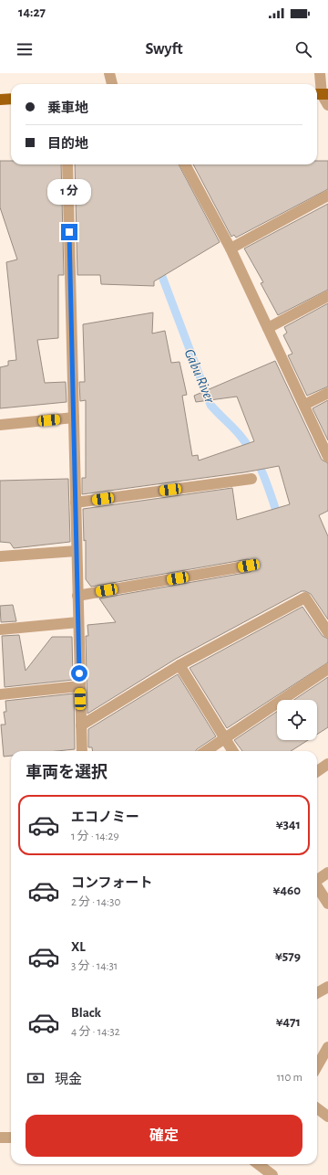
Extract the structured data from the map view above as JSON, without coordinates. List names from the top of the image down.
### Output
{
  "water": ["Gabu River"],
  "page": {
    "status": "14:27",
    "header": "Swyft",
    "banner": ["乗車地", "目的地"],
    "bubble": "1 分",
    "heading": "車両を選択",
    "list": [
      {
        "name": "エコノミー",
        "note": "1 分 · 14:29",
        "value": "¥341"
      },
      {
        "name": "コンフォート",
        "note": "2 分 · 14:30",
        "value": "¥460"
      },
      {
        "name": "XL",
        "note": "3 分 · 14:31",
        "value": "¥579"
      },
      {
        "name": "Black",
        "note": "4 分 · 14:32",
        "value": "¥471"
      }
    ],
    "pay": ["現金", "110 m"],
    "buttons": "確定"
  }
}
